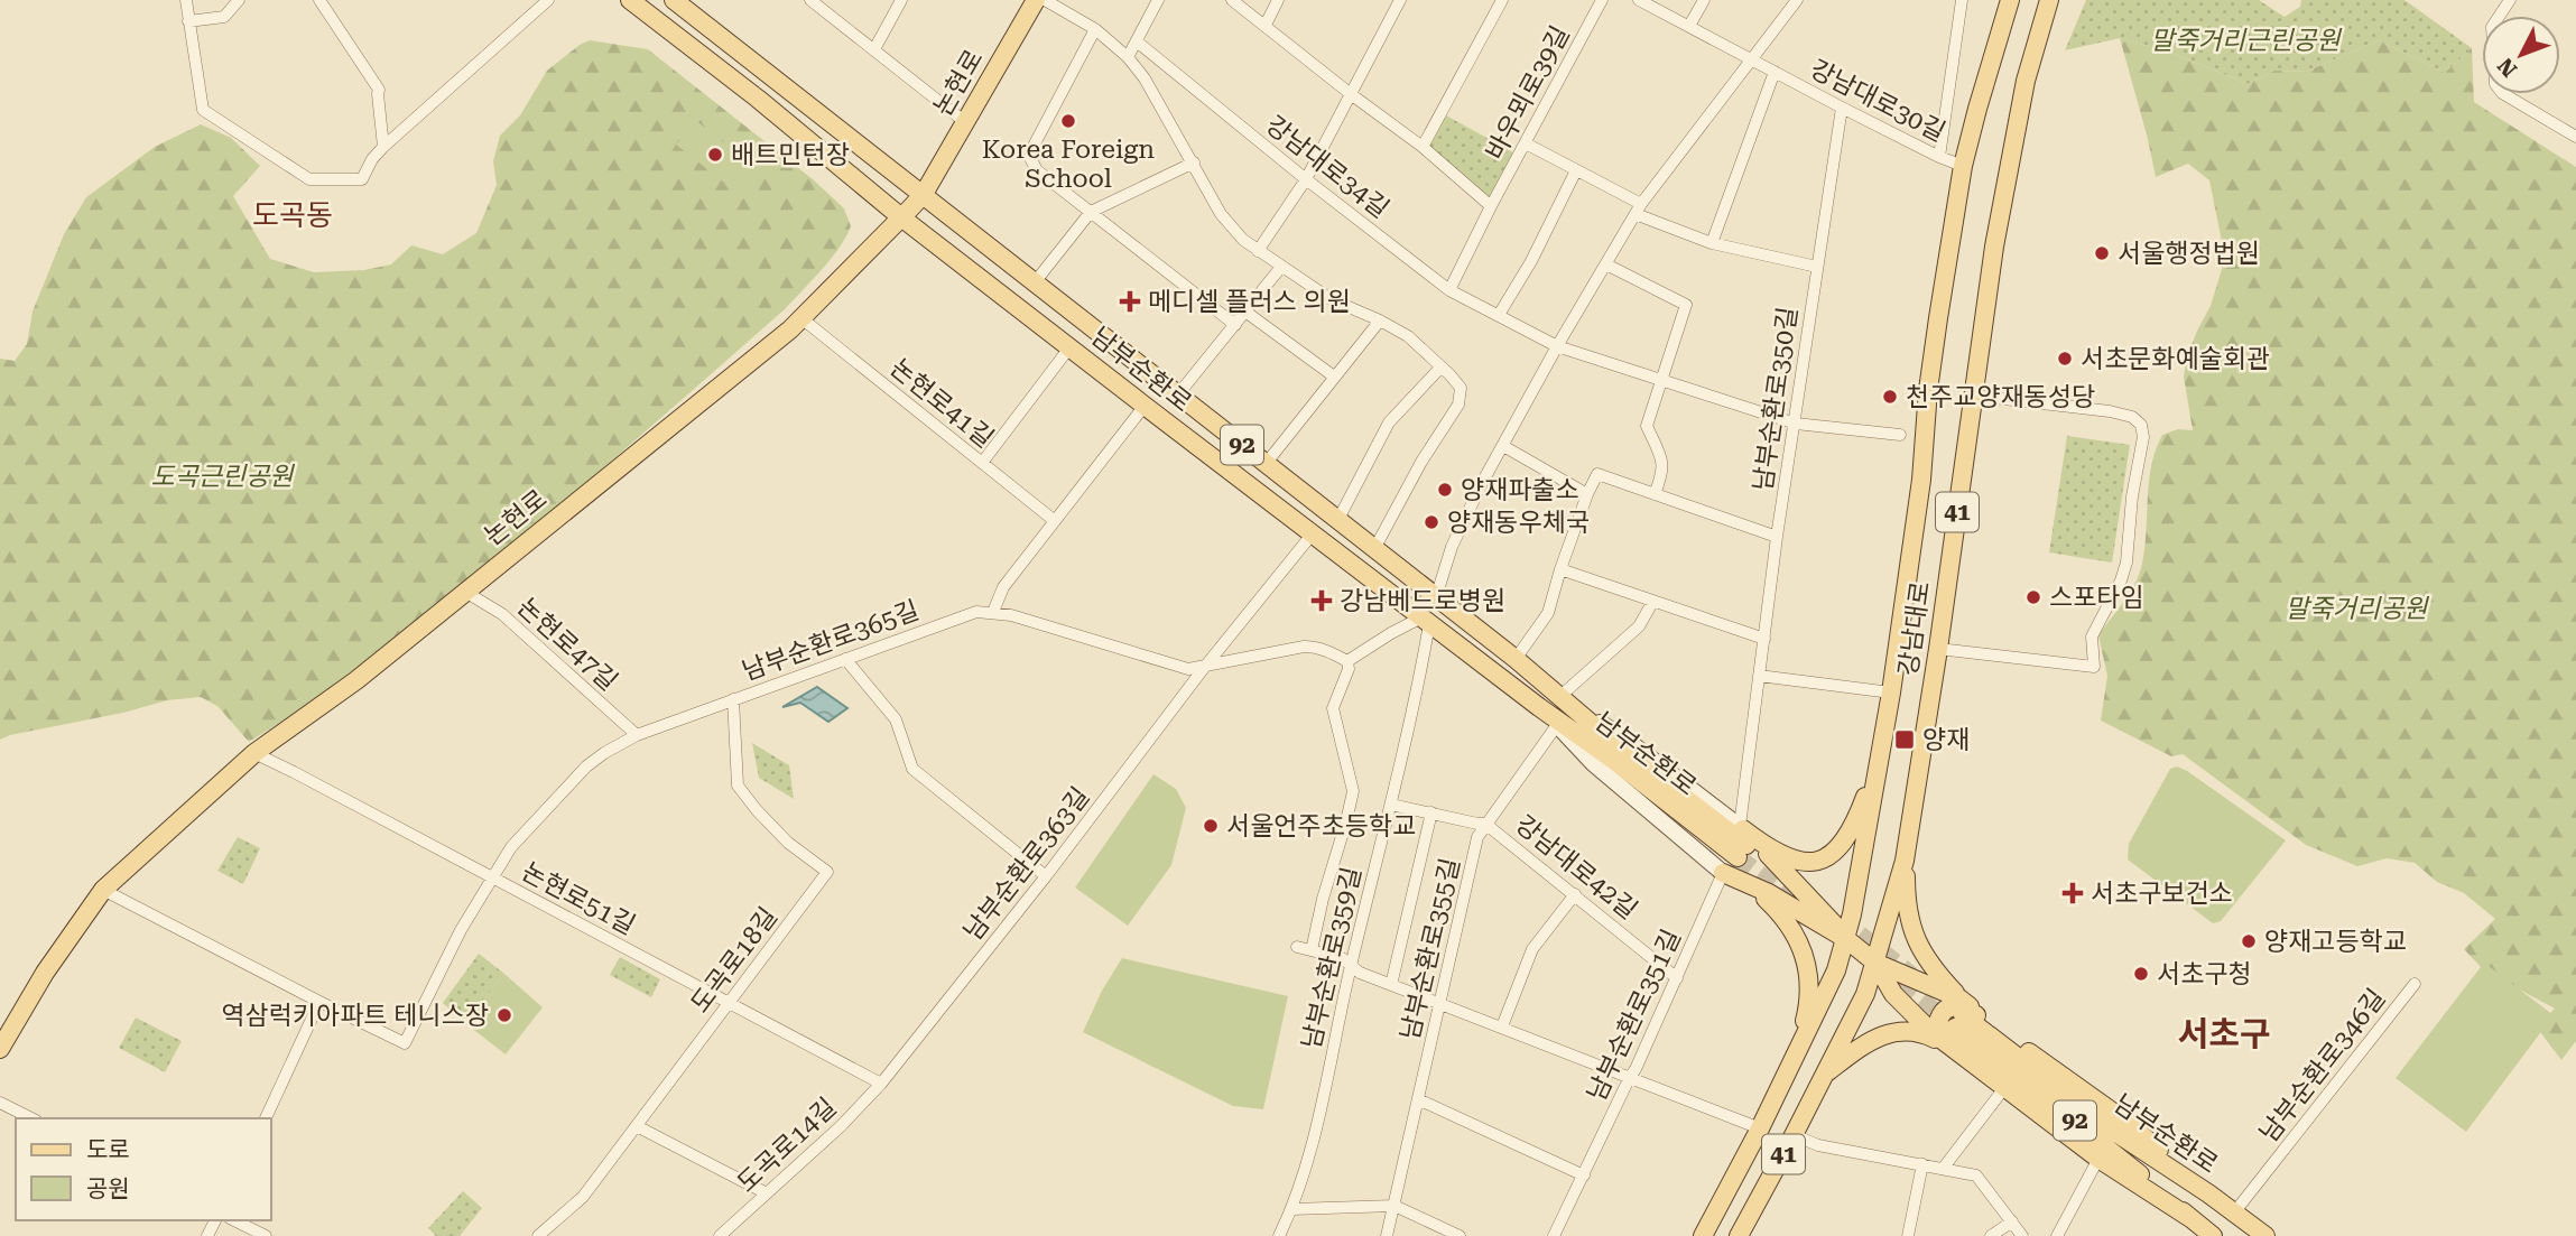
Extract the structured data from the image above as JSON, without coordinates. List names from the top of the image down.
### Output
{
  "streets": {
    "main road": [
      "논현로",
      "남부순환로",
      "92",
      "41",
      "강남대로"
    ],
    "street": [
      "바우뫼로39길",
      "강남대로30길",
      "강남대로34길",
      "남부순환로350길",
      "논현로41길",
      "남부순환로365길",
      "논현로47길",
      "남부순환로363길",
      "강남대로42길",
      "논현로51길",
      "남부순환로355길",
      "남부순환로359길",
      "도곡로18길",
      "남부순환로351길",
      "남부순환로346길",
      "도곡로14길"
    ]
  },
  "crossings": [
    ["논현로", "남부순환로"],
    ["논현로", "논현로41길"],
    ["논현로", "논현로47길"],
    ["논현로", "논현로51길"],
    ["바우뫼로39길", "강남대로34길"],
    ["강남대로30길", "남부순환로350길"],
    ["강남대로30길", "강남대로"],
    ["강남대로34길", "남부순환로350길"],
    ["남부순환로", "남부순환로350길"],
    ["남부순환로", "남부순환로363길"],
    ["남부순환로", "남부순환로359길"],
    ["남부순환로", "남부순환로346길"],
    ["남부순환로350길", "강남대로"],
    ["남부순환로365길", "논현로47길"],
    ["남부순환로365길", "논현로51길"],
    ["남부순환로365길", "도곡로18길"],
    ["남부순환로363길", "논현로51길"],
    ["남부순환로363길", "도곡로14길"],
    ["강남대로42길", "남부순환로355길"],
    ["강남대로42길", "남부순환로359길"],
    ["강남대로42길", "남부순환로351길"],
    ["논현로51길", "도곡로18길"],
    ["논현로51길", "도곡로14길"]
  ],
  "districts": ["도곡동", "서초구"],
  "parks": ["말죽거리근린공원", "도곡근린공원", "말죽거리공원"],
  "places": {
    "other": [
      "Korea Foreign School",
      "배트민턴장",
      "서울행정법원",
      "서초문화예술회관",
      "천주교양재동성당",
      "양재파출소",
      "양재동우체국",
      "스포타임",
      "서울언주초등학교",
      "양재고등학교",
      "서초구청",
      "역삼럭키아파트 테니스장"
    ],
    "health": ["메디셀 플러스 의원", "강남베드로병원", "서초구보건소"],
    "transit": ["양재"]
  },
  "legend": ["도로", "공원"],
  "north": "bottom left"
}
